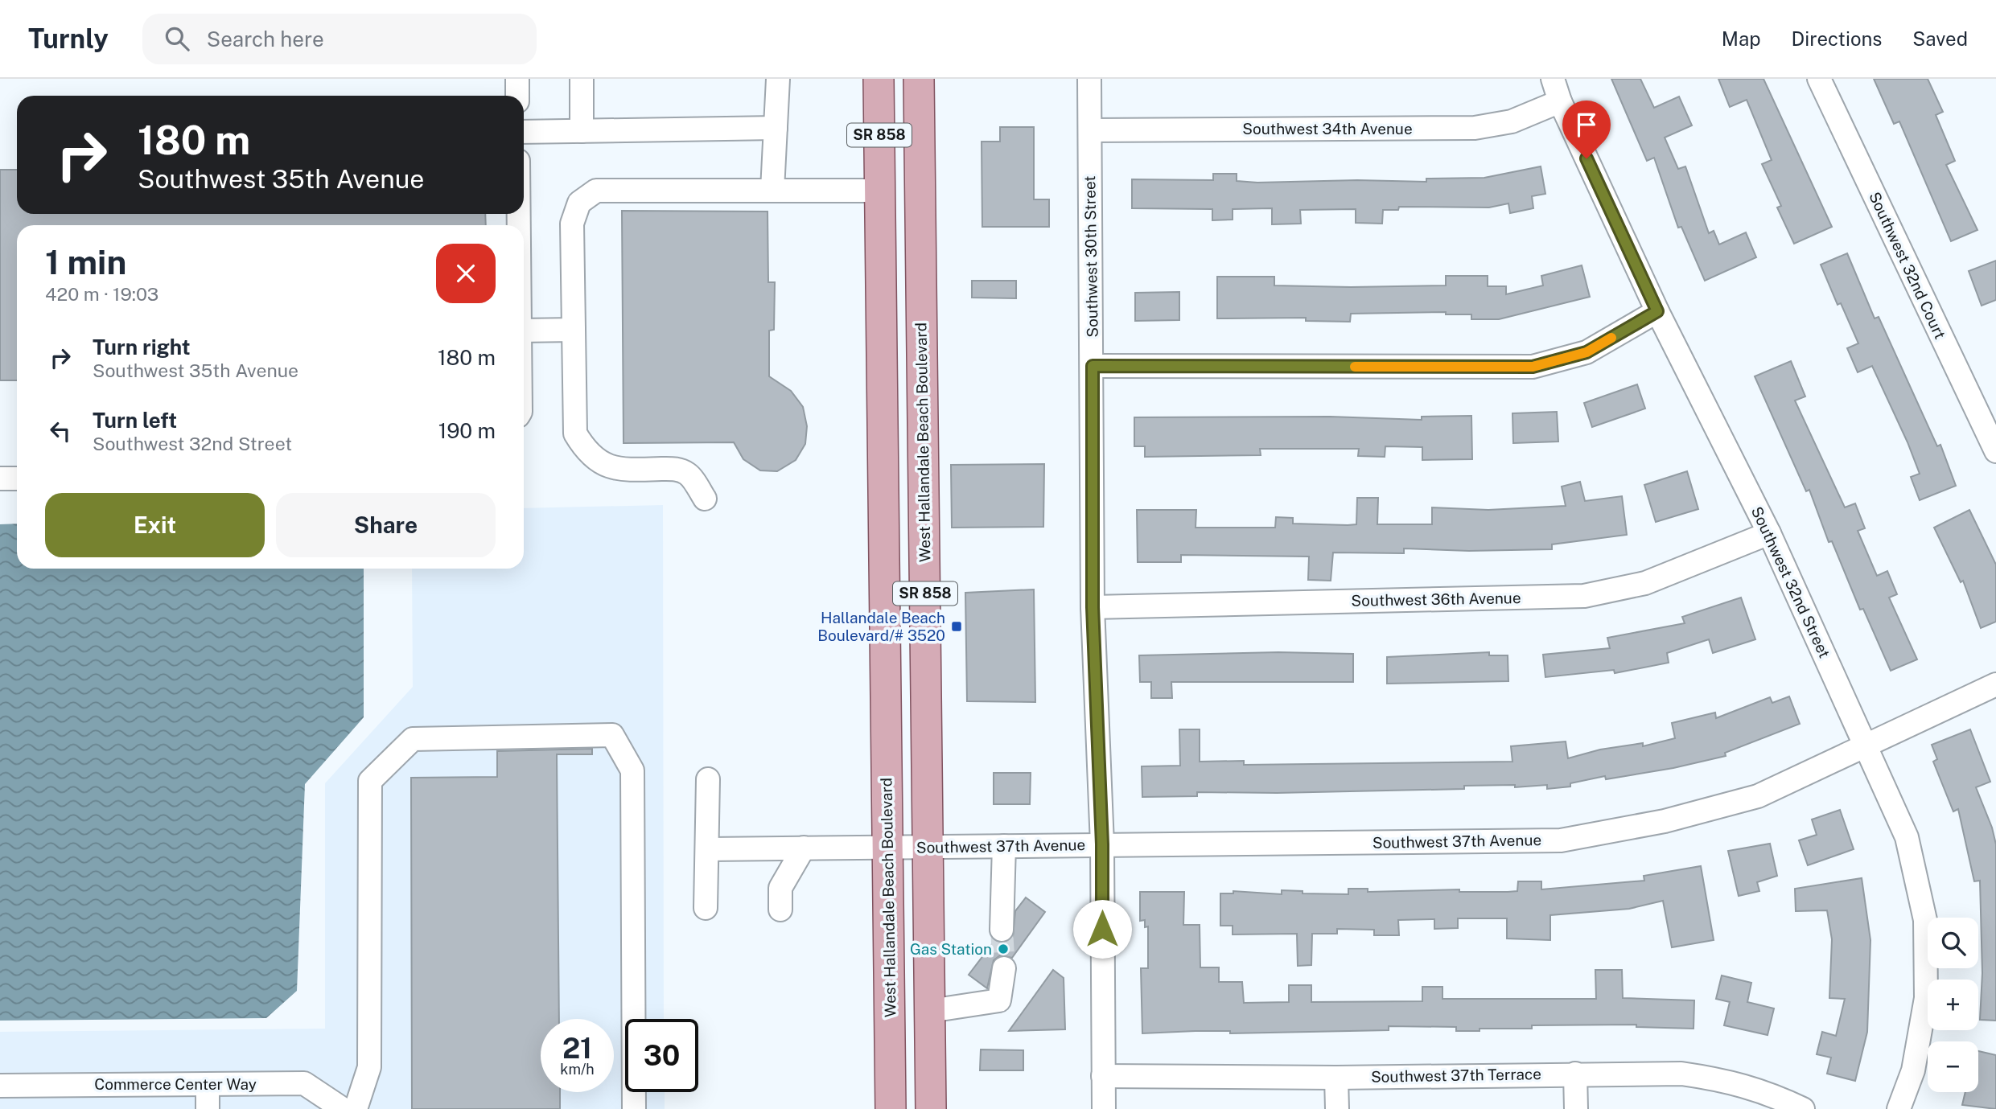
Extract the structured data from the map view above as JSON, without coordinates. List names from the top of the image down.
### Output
{
  "streets": {
    "main road": ["SR 858", "West Hallandale Beach Boulevard"],
    "street": [
      "Southwest 34th Avenue",
      "Southwest 30th Street",
      "Southwest 32nd Court",
      "Southwest 32nd Street",
      "Southwest 36th Avenue",
      "Southwest 37th Avenue",
      "Southwest 37th Terrace",
      "Commerce Center Way"
    ]
  },
  "crossings": [
    ["Southwest 34th Avenue", "Southwest 30th Street"],
    ["Southwest 34th Avenue", "Southwest 32nd Street"],
    ["Southwest 30th Street", "Southwest 36th Avenue"],
    ["Southwest 30th Street", "Southwest 37th Avenue"],
    ["Southwest 30th Street", "Southwest 37th Terrace"],
    ["West Hallandale Beach Boulevard", "Southwest 37th Avenue"],
    ["Southwest 32nd Street", "Southwest 36th Avenue"],
    ["Southwest 32nd Street", "Southwest 37th Avenue"]
  ],
  "places": {
    "transit": ["Hallandale Beach Boulevard/# 3520"],
    "other": ["Gas Station"]
  },
  "page": {
    "header": "Turnly",
    "search": "Search here",
    "nav": ["Map", "Directions", "Saved"],
    "turn": ["180 m", "Southwest 35th Avenue"],
    "heading": ["1 min", "420 m · 19:03"],
    "list": [
      {
        "name": "Turn right",
        "note": "Southwest 35th Avenue",
        "value": "180 m"
      },
      {
        "name": "Turn left",
        "note": "Southwest 32nd Street",
        "value": "190 m"
      }
    ],
    "buttons": ["Exit", "Share"],
    "map_buttons": ["+", "−"],
    "speed": "21 km/h",
    "limit": "30"
  }
}
